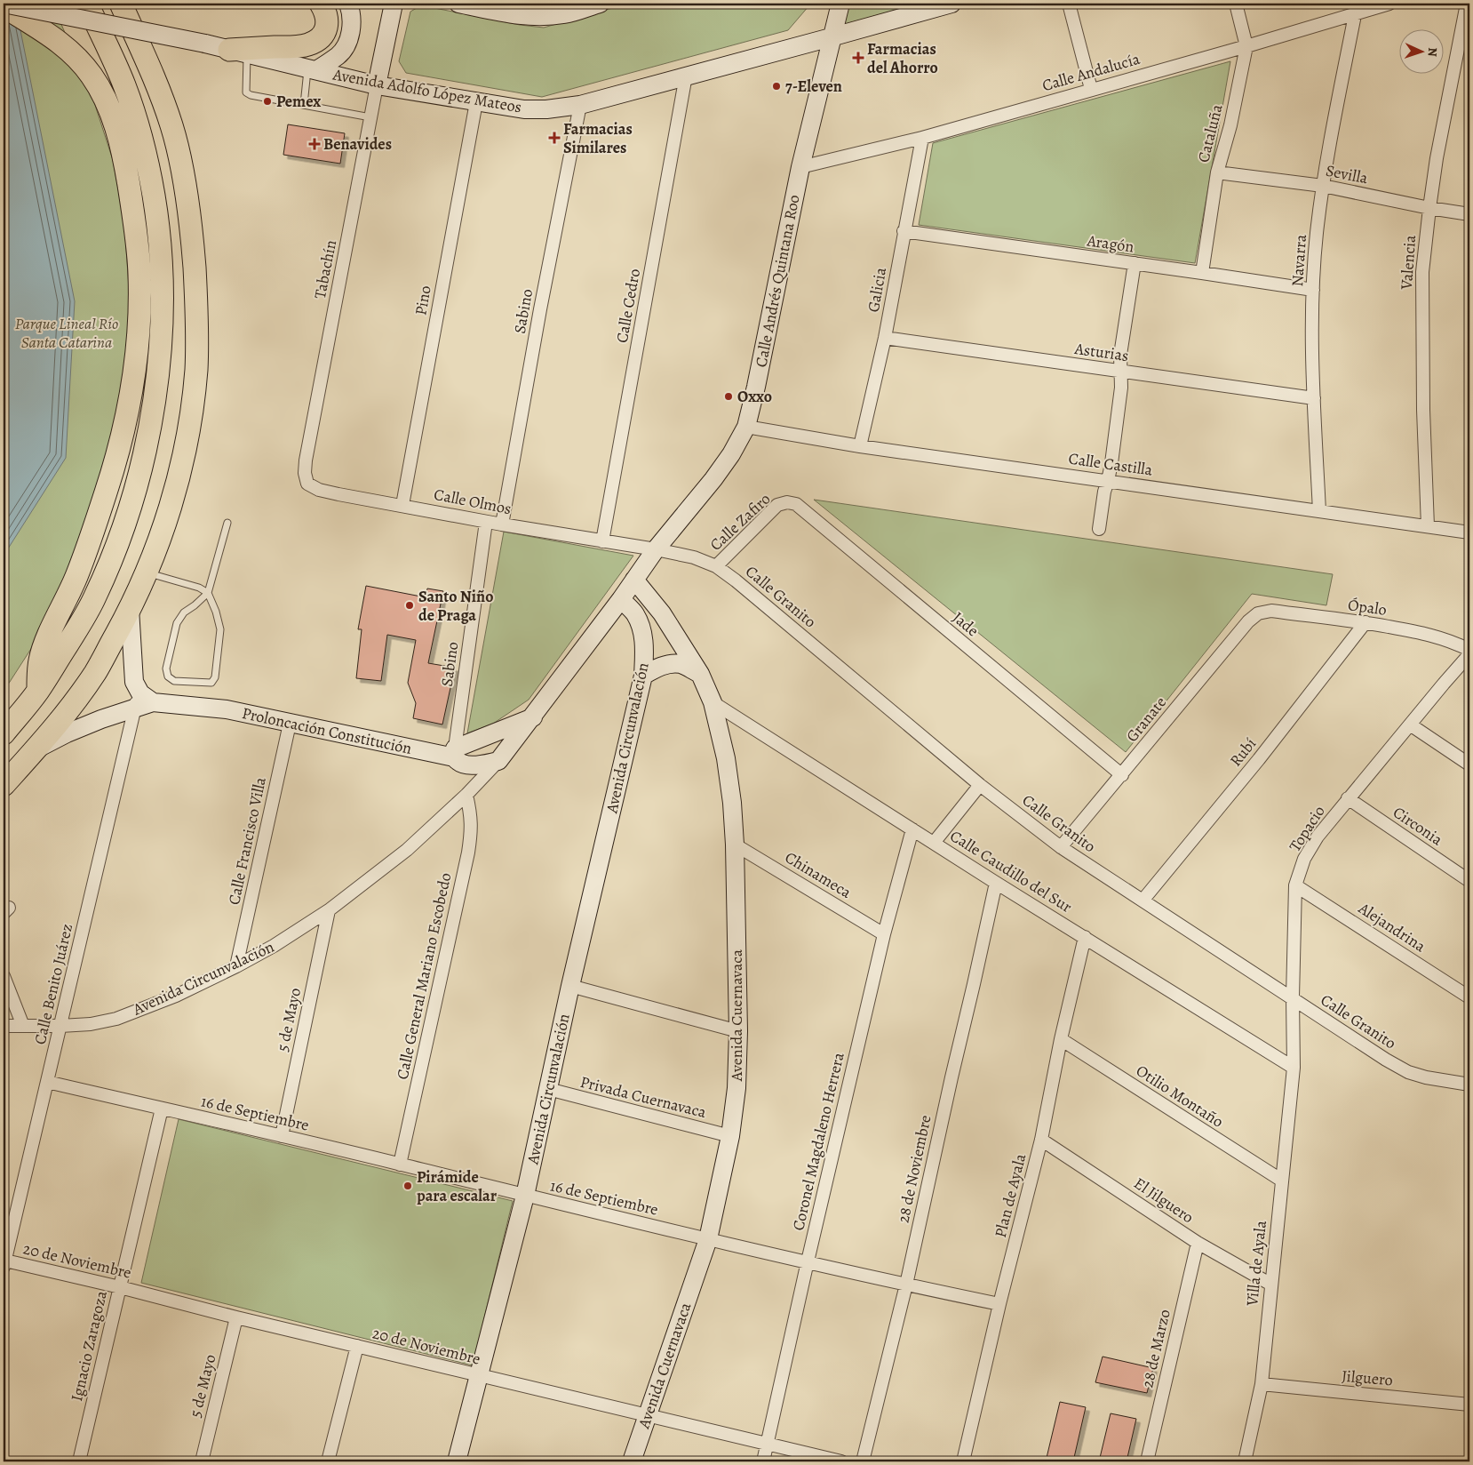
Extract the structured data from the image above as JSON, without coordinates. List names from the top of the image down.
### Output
{
  "streets": {
    "street": [
      "Calle Andalucía",
      "Avenida Adolfo López Mateos",
      "Cataluña",
      "Sevilla",
      "Aragón",
      "Navarra",
      "Valencia",
      "Tabachín",
      "Calle Andrés Quintana Roo",
      "Galicia",
      "Pino",
      "Calle Cedro",
      "Sabino",
      "Asturias",
      "Calle Castilla",
      "Calle Olmos",
      "Calle Zafiro",
      "Calle Granito",
      "Ópalo",
      "Jade",
      "Granate",
      "Proloncación Constitución",
      "Avenida Circunvalación",
      "Rubí",
      "Circonia",
      "Topacio",
      "Calle Francisco Villa",
      "Calle Caudillo del Sur",
      "Chinameca",
      "Alejandrina",
      "Calle General Mariano Escobedo",
      "Calle Benito Juárez",
      "Avenida Cuernavaca",
      "5 de Mayo",
      "Otilio Montaño",
      "Privada Cuernavaca",
      "16 de Septiembre",
      "Coronel Magdaleno Herrera",
      "28 de Noviembre",
      "Plan de Ayala",
      "El Jilguero",
      "20 de Noviembre",
      "Villa de Ayala",
      "Ignacio Zaragoza",
      "28 de Marzo",
      "Jilguero"
    ]
  },
  "crossings": [
    ["Calle Andalucía", "Cataluña"],
    ["Calle Andalucía", "Navarra"],
    ["Calle Andalucía", "Calle Andrés Quintana Roo"],
    ["Calle Andalucía", "Galicia"],
    ["Avenida Adolfo López Mateos", "Tabachín"],
    ["Avenida Adolfo López Mateos", "Calle Andrés Quintana Roo"],
    ["Avenida Adolfo López Mateos", "Pino"],
    ["Avenida Adolfo López Mateos", "Calle Cedro"],
    ["Avenida Adolfo López Mateos", "Sabino"],
    ["Cataluña", "Sevilla"],
    ["Cataluña", "Aragón"],
    ["Sevilla", "Navarra"],
    ["Sevilla", "Valencia"],
    ["Aragón", "Navarra"],
    ["Aragón", "Galicia"],
    ["Navarra", "Asturias"],
    ["Navarra", "Calle Castilla"],
    ["Valencia", "Calle Castilla"],
    ["Tabachín", "Calle Olmos"],
    ["Calle Andrés Quintana Roo", "Calle Castilla"],
    ["Calle Andrés Quintana Roo", "Calle Olmos"],
    ["Calle Andrés Quintana Roo", "Calle Granito"],
    ["Calle Andrés Quintana Roo", "Avenida Circunvalación"],
    ["Calle Andrés Quintana Roo", "Avenida Cuernavaca"],
    ["Galicia", "Asturias"],
    ["Galicia", "Calle Castilla"],
    ["Pino", "Calle Olmos"],
    ["Calle Cedro", "Calle Olmos"],
    ["Sabino", "Calle Olmos"],
    ["Sabino", "Proloncación Constitución"],
    ["Calle Olmos", "Calle Granito"],
    ["Calle Zafiro", "Calle Granito"],
    ["Calle Zafiro", "Jade"],
    ["Calle Granito", "Granate"],
    ["Calle Granito", "Rubí"],
    ["Calle Granito", "Topacio"],
    ["Ópalo", "Granate"],
    ["Ópalo", "Rubí"],
    ["Jade", "Granate"],
    ["Proloncación Constitución", "Avenida Circunvalación"],
    ["Proloncación Constitución", "Calle Francisco Villa"],
    ["Proloncación Constitución", "Calle Benito Juárez"],
    ["Avenida Circunvalación", "Calle Francisco Villa"],
    ["Avenida Circunvalación", "Calle General Mariano Escobedo"],
    ["Avenida Circunvalación", "Calle Benito Juárez"],
    ["Avenida Circunvalación", "5 de Mayo"],
    ["Avenida Circunvalación", "Privada Cuernavaca"],
    ["Avenida Circunvalación", "16 de Septiembre"],
    ["Avenida Circunvalación", "20 de Noviembre"],
    ["Circonia", "Topacio"],
    ["Topacio", "Calle Caudillo del Sur"],
    ["Topacio", "Alejandrina"],
    ["Topacio", "Villa de Ayala"],
    ["Calle Caudillo del Sur", "Avenida Cuernavaca"],
    ["Calle Caudillo del Sur", "Coronel Magdaleno Herrera"],
    ["Calle Caudillo del Sur", "28 de Noviembre"],
    ["Calle Caudillo del Sur", "Plan de Ayala"],
    ["Calle Caudillo del Sur", "Villa de Ayala"],
    ["Chinameca", "Avenida Cuernavaca"],
    ["Chinameca", "Coronel Magdaleno Herrera"],
    ["Calle General Mariano Escobedo", "16 de Septiembre"],
    ["Calle Benito Juárez", "16 de Septiembre"],
    ["Calle Benito Juárez", "20 de Noviembre"],
    ["Avenida Cuernavaca", "Privada Cuernavaca"],
    ["Avenida Cuernavaca", "16 de Septiembre"],
    ["Avenida Cuernavaca", "20 de Noviembre"],
    ["5 de Mayo", "16 de Septiembre"],
    ["5 de Mayo", "20 de Noviembre"],
    ["Otilio Montaño", "Plan de Ayala"],
    ["Otilio Montaño", "Villa de Ayala"],
    ["16 de Septiembre", "Coronel Magdaleno Herrera"],
    ["16 de Septiembre", "28 de Noviembre"],
    ["16 de Septiembre", "Plan de Ayala"],
    ["16 de Septiembre", "Ignacio Zaragoza"],
    ["Coronel Magdaleno Herrera", "20 de Noviembre"],
    ["Plan de Ayala", "El Jilguero"],
    ["El Jilguero", "Villa de Ayala"],
    ["El Jilguero", "28 de Marzo"],
    ["20 de Noviembre", "Ignacio Zaragoza"],
    ["Villa de Ayala", "Jilguero"]
  ],
  "parks": ["Parque Lineal Río Santa Catarina"],
  "places": {
    "health": ["Farmacias del Ahorro", "Farmacias Similares", "Benavides"],
    "other": [
      "7-Eleven",
      "Pemex",
      "Oxxo",
      "Santo Niño de Praga",
      "Pirámide para escalar"
    ]
  },
  "north": "right"
}
